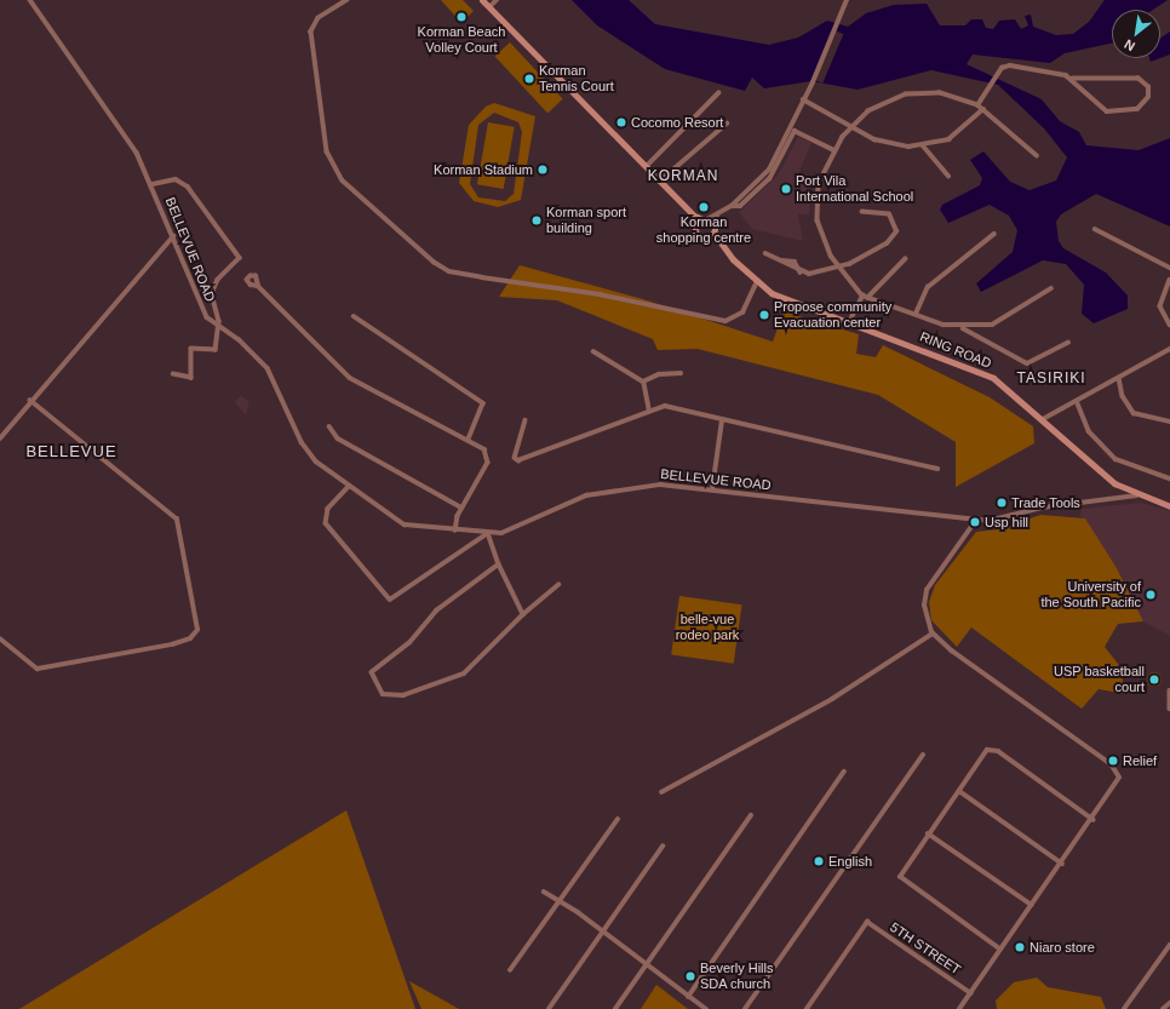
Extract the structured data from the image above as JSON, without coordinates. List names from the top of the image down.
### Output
{
  "streets": {
    "main road": ["RING ROAD"],
    "street": ["BELLEVUE ROAD", "5TH STREET"]
  },
  "crossings": [
    ["BELLEVUE ROAD", "RING ROAD"]
  ],
  "districts": ["KORMAN", "TASIRIKI", "BELLEVUE"],
  "parks": ["belle-vue rodeo park"],
  "places": [
    "Korman Beach Volley Court",
    "Korman Tennis Court",
    "Cocomo Resort",
    "Korman Stadium",
    "Port Vila International School",
    "Korman shopping centre",
    "Korman sport building",
    "Propose community Evacuation center",
    "Trade Tools",
    "Usp hill",
    "University of the South Pacific",
    "USP basketball court",
    "Relief",
    "English",
    "Niaro store",
    "Beverly Hills SDA church"
  ],
  "north": "bottom left"
}
